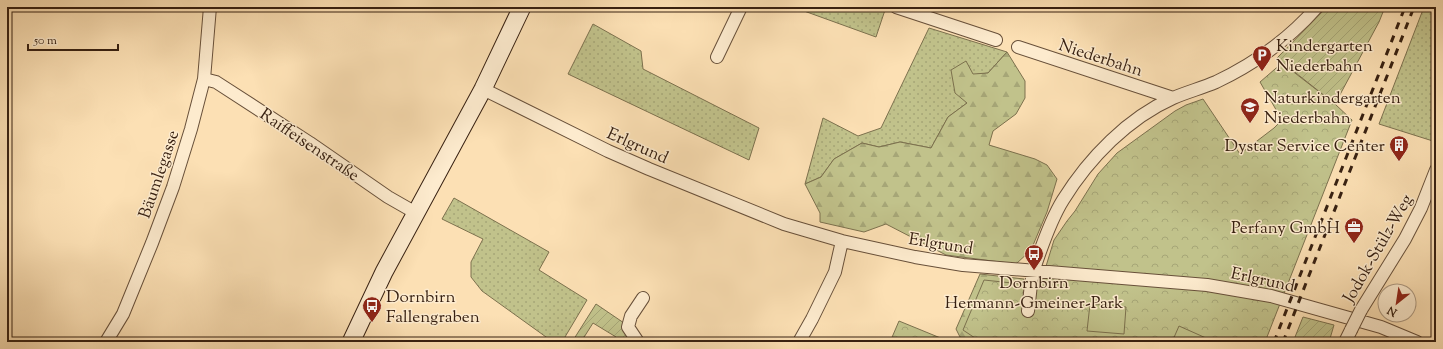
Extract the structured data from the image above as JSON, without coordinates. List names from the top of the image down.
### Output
{
  "streets": {
    "street": [
      "Niederbahn",
      "Raiffeisenstraße",
      "Erlgrund",
      "Bäumlegasse",
      "Jodok-Stülz-Weg"
    ]
  },
  "crossings": [
    ["Raiffeisenstraße", "Bäumlegasse"]
  ],
  "places": {
    "parking": ["Kindergarten Niederbahn"],
    "school or university": ["Naturkindergarten Niederbahn"],
    "building": ["Dystar Service Center"],
    "office": ["Perfany GmbH"],
    "bus stop": ["Dornbirn Hermann-Gmeiner-Park", "Dornbirn Fallengraben"]
  },
  "scale_bar": "50 m",
  "north": "bottom left"
}
